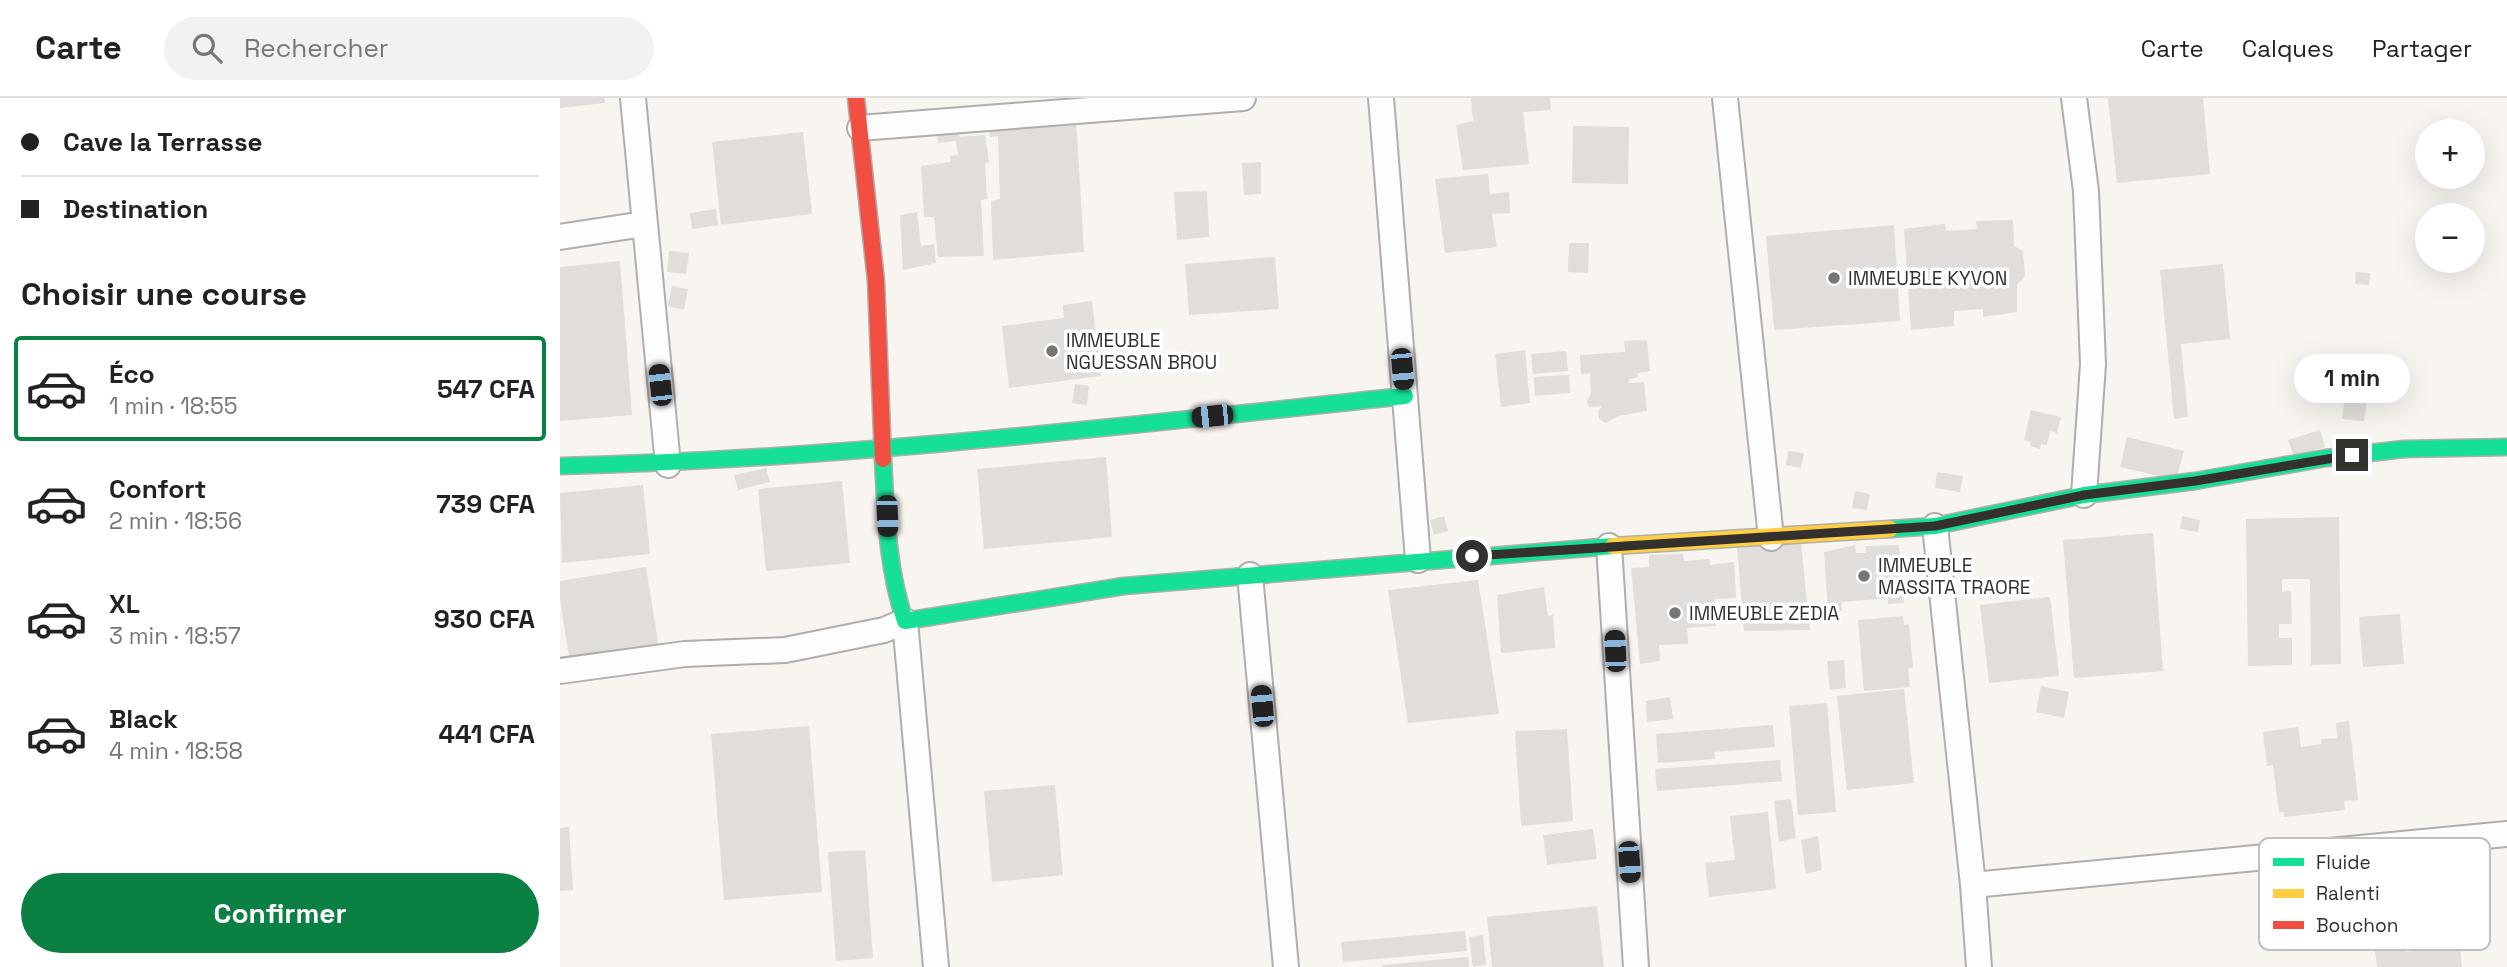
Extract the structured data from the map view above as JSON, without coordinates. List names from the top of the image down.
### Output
{
  "places": [
    "IMMEUBLE KYVON",
    "IMMEUBLE NGUESSAN BROU",
    "IMMEUBLE MASSITA TRAORE",
    "IMMEUBLE ZEDIA"
  ],
  "legend": ["Fluide", "Ralenti", "Bouchon"],
  "page": {
    "header": "Carte",
    "search": "Rechercher",
    "nav": ["Carte", "Calques", "Partager"],
    "banner": ["Cave la Terrasse", "Destination"],
    "map_buttons": ["+", "−"],
    "heading": "Choisir une course",
    "list": [
      {
        "name": "Éco",
        "note": "1 min · 18:55",
        "value": "547 CFA"
      },
      {
        "name": "Confort",
        "note": "2 min · 18:56",
        "value": "739 CFA"
      },
      {
        "name": "XL",
        "note": "3 min · 18:57",
        "value": "930 CFA"
      },
      {
        "name": "Black",
        "note": "4 min · 18:58",
        "value": "441 CFA"
      }
    ],
    "bubble": "1 min",
    "buttons": "Confirmer"
  }
}
